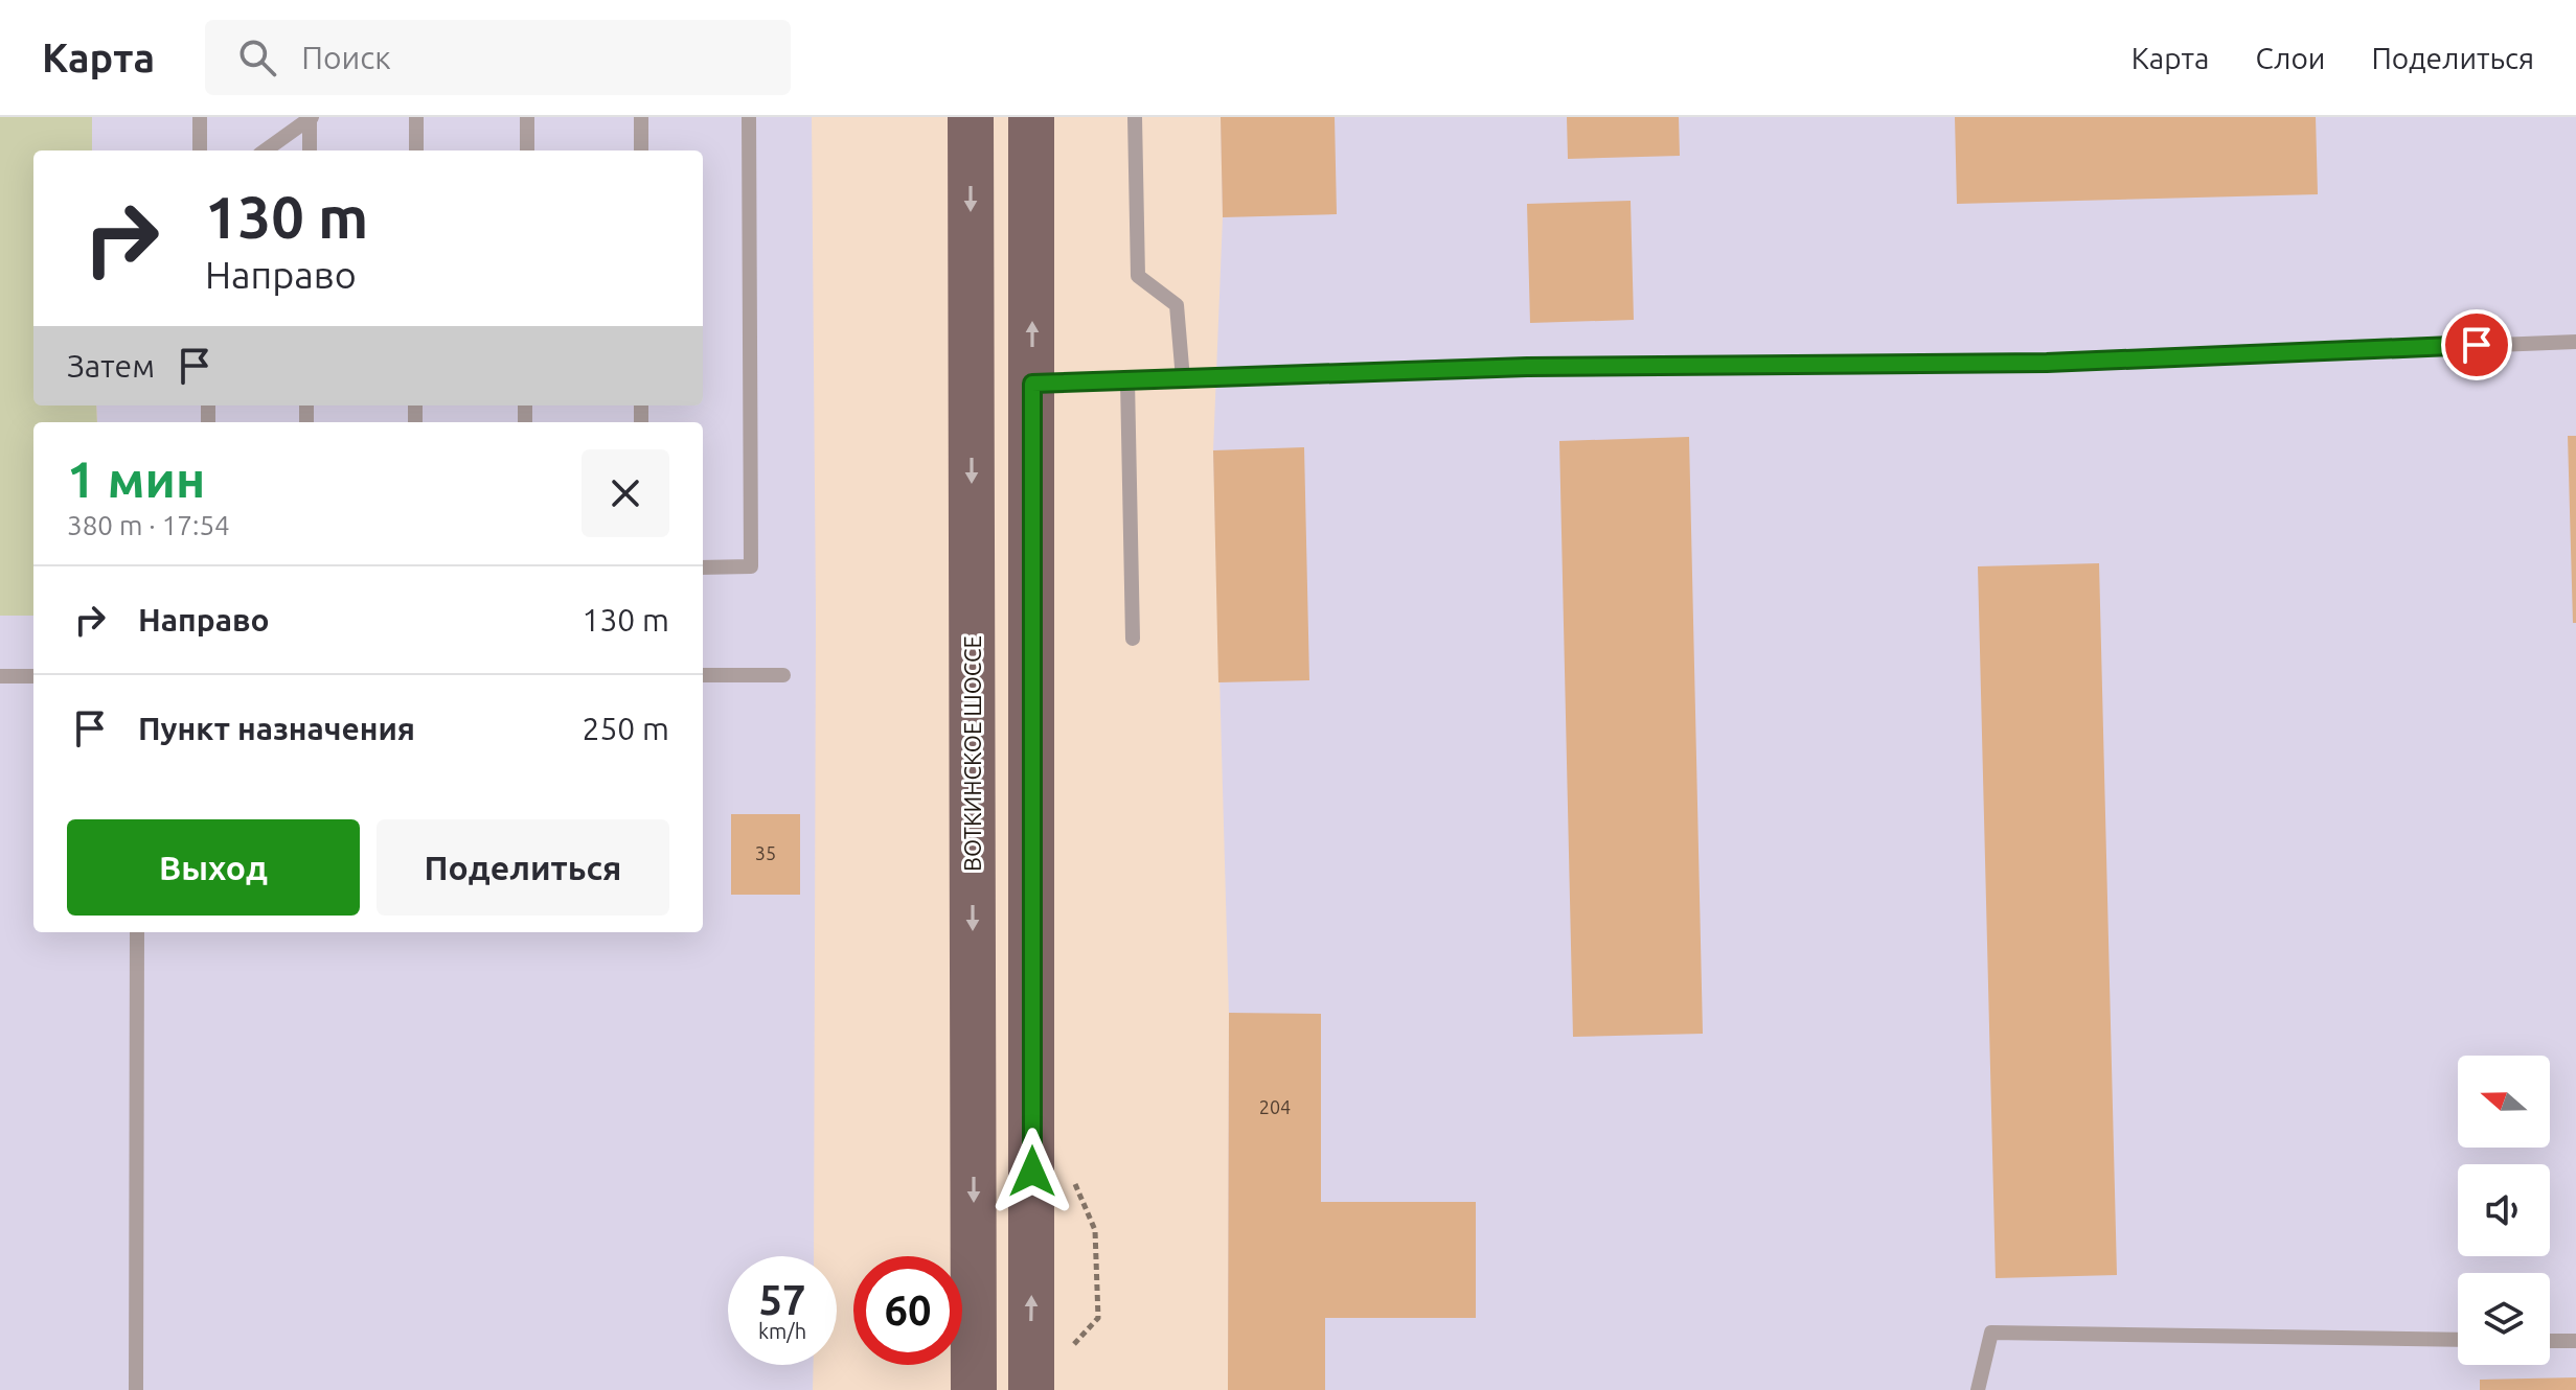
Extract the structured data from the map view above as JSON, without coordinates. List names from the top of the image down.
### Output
{
  "streets": {
    "main road": ["ВОТКИНСКОЕ ШОССЕ"]
  },
  "house_numbers": ["35", "204"],
  "north": "left",
  "page": {
    "header": "Карта",
    "search": "Поиск",
    "nav": ["Карта", "Слои", "Поделиться"],
    "turn": ["130 m", "Направо"],
    "then": "Затем",
    "heading": ["1 мин", "380 m · 17:54"],
    "list": [
      {
        "name": "Направо",
        "value": "130 m"
      },
      {
        "name": "Пункт назначения",
        "value": "250 m"
      }
    ],
    "buttons": ["Выход", "Поделиться"],
    "speed": "57 km/h",
    "limit": "60"
  }
}
